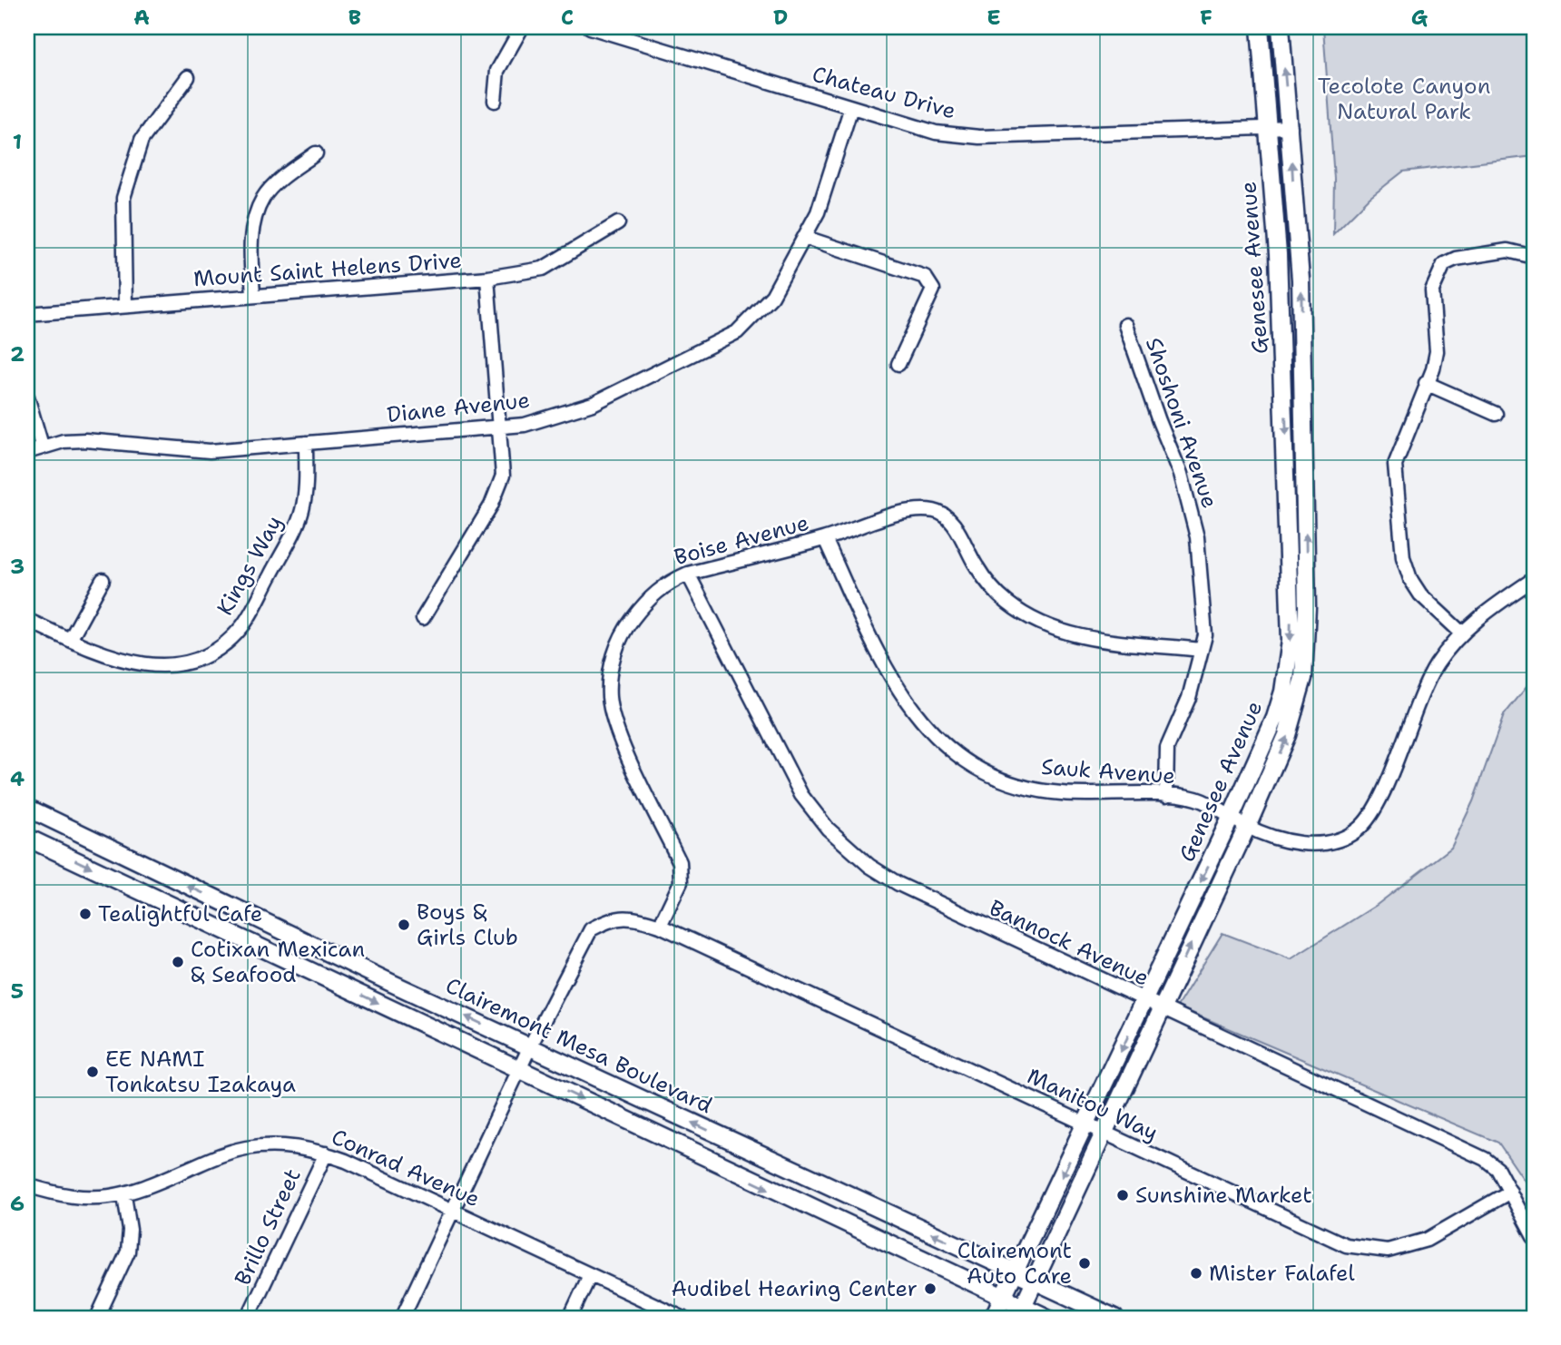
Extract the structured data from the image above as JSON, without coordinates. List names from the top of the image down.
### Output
{
  "streets": {
    "main road": ["Genesee Avenue", "Clairemont Mesa Boulevard"],
    "street": [
      "Chateau Drive",
      "Mount Saint Helens Drive",
      "Diane Avenue",
      "Shoshoni Avenue",
      "Boise Avenue",
      "Kings Way",
      "Sauk Avenue",
      "Bannock Avenue",
      "Manitou Way",
      "Conrad Avenue",
      "Brillo Street"
    ]
  },
  "crossings": [
    ["Chateau Drive", "Genesee Avenue"],
    ["Chateau Drive", "Diane Avenue"],
    ["Genesee Avenue", "Sauk Avenue"],
    ["Genesee Avenue", "Bannock Avenue"],
    ["Genesee Avenue", "Clairemont Mesa Boulevard"],
    ["Genesee Avenue", "Manitou Way"],
    ["Diane Avenue", "Kings Way"],
    ["Shoshoni Avenue", "Boise Avenue"],
    ["Shoshoni Avenue", "Sauk Avenue"],
    ["Boise Avenue", "Sauk Avenue"],
    ["Boise Avenue", "Bannock Avenue"],
    ["Boise Avenue", "Manitou Way"],
    ["Bannock Avenue", "Manitou Way"],
    ["Clairemont Mesa Boulevard", "Manitou Way"],
    ["Manitou Way", "Conrad Avenue"],
    ["Conrad Avenue", "Brillo Street"]
  ],
  "parks": ["Tecolote Canyon Natural Park"],
  "places": [
    "Tealightful Cafe",
    "Boys & Girls Club",
    "Cotixan Mexican & Seafood",
    "EE NAMI Tonkatsu Izakaya",
    "Sunshine Market",
    "Clairemont Auto Care",
    "Mister Falafel",
    "Audibel Hearing Center"
  ],
  "grid": {
    "columns": [
      "A",
      "B",
      "C",
      "D",
      "E",
      "F",
      "G"
    ],
    "rows": [
      "1",
      "2",
      "3",
      "4",
      "5",
      "6"
    ]
  }
}
